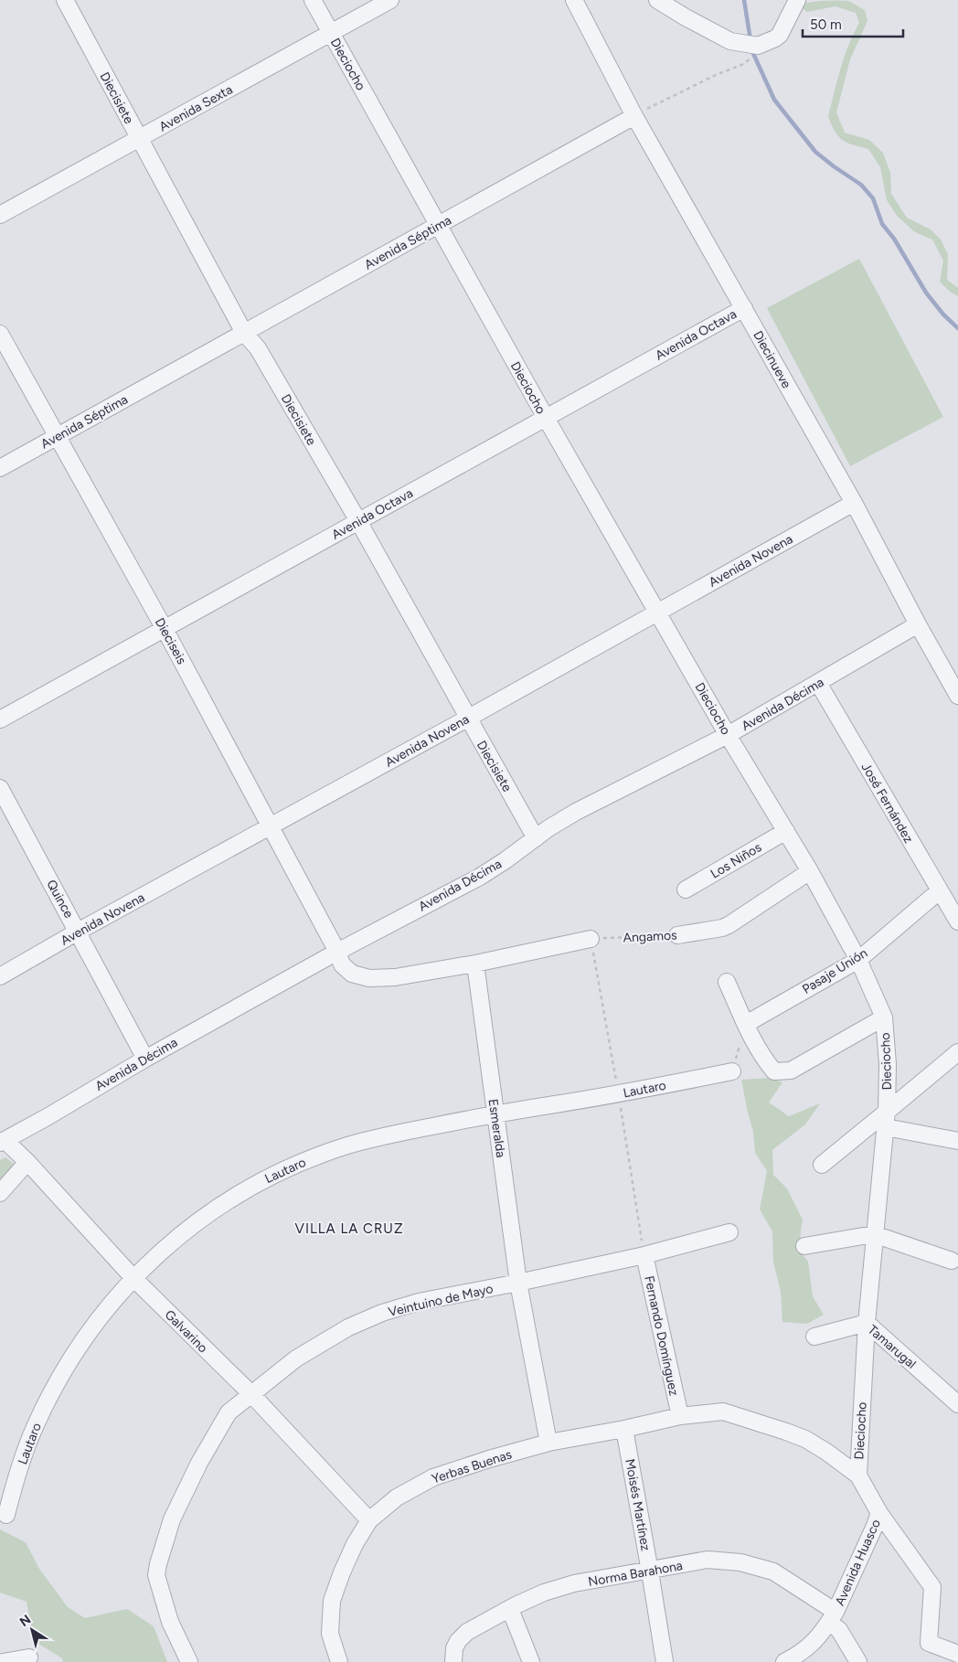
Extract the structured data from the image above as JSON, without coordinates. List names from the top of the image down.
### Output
{
  "streets": {
    "street": [
      "Dieciocho",
      "Diecisiete",
      "Avenida Sexta",
      "Avenida Séptima",
      "Avenida Octava",
      "Diecinueve",
      "Avenida Novena",
      "Dieciseis",
      "Avenida Décima",
      "José Fernández",
      "Los Niños",
      "Quince",
      "Angamos",
      "Pasaje Unión",
      "Lautaro",
      "Esmeralda",
      "Veintuino de Mayo",
      "Galvarino",
      "Fernando Domínguez",
      "Tamarugal",
      "Yerbas Buenas",
      "Moisés Martínez",
      "Avenida Huasco",
      "Norma Barahona"
    ]
  },
  "crossings": [
    ["Dieciocho", "Avenida Sexta"],
    ["Dieciocho", "Avenida Séptima"],
    ["Dieciocho", "Avenida Octava"],
    ["Dieciocho", "Avenida Novena"],
    ["Dieciocho", "Avenida Décima"],
    ["Dieciocho", "Los Niños"],
    ["Dieciocho", "Angamos"],
    ["Dieciocho", "Pasaje Unión"],
    ["Dieciocho", "Tamarugal"],
    ["Dieciocho", "Avenida Huasco"],
    ["Diecisiete", "Avenida Sexta"],
    ["Diecisiete", "Avenida Séptima"],
    ["Diecisiete", "Avenida Octava"],
    ["Diecisiete", "Avenida Novena"],
    ["Diecisiete", "Avenida Décima"],
    ["Avenida Séptima", "Diecinueve"],
    ["Avenida Séptima", "Dieciseis"],
    ["Avenida Octava", "Diecinueve"],
    ["Avenida Octava", "Dieciseis"],
    ["Diecinueve", "Avenida Novena"],
    ["Diecinueve", "Avenida Décima"],
    ["Avenida Novena", "Dieciseis"],
    ["Avenida Novena", "Quince"],
    ["Dieciseis", "Avenida Décima"],
    ["Avenida Décima", "José Fernández"],
    ["Avenida Décima", "Quince"],
    ["Avenida Décima", "Galvarino"],
    ["José Fernández", "Pasaje Unión"],
    ["Lautaro", "Esmeralda"],
    ["Lautaro", "Galvarino"],
    ["Esmeralda", "Veintuino de Mayo"],
    ["Esmeralda", "Yerbas Buenas"],
    ["Veintuino de Mayo", "Galvarino"],
    ["Veintuino de Mayo", "Fernando Domínguez"],
    ["Galvarino", "Yerbas Buenas"],
    ["Fernando Domínguez", "Yerbas Buenas"],
    ["Fernando Domínguez", "Avenida Huasco"],
    ["Yerbas Buenas", "Moisés Martínez"],
    ["Yerbas Buenas", "Avenida Huasco"],
    ["Moisés Martínez", "Norma Barahona"],
    ["Avenida Huasco", "Norma Barahona"]
  ],
  "districts": ["VILLA LA CRUZ"],
  "scale_bar": "50 m",
  "north": "top left"
}
